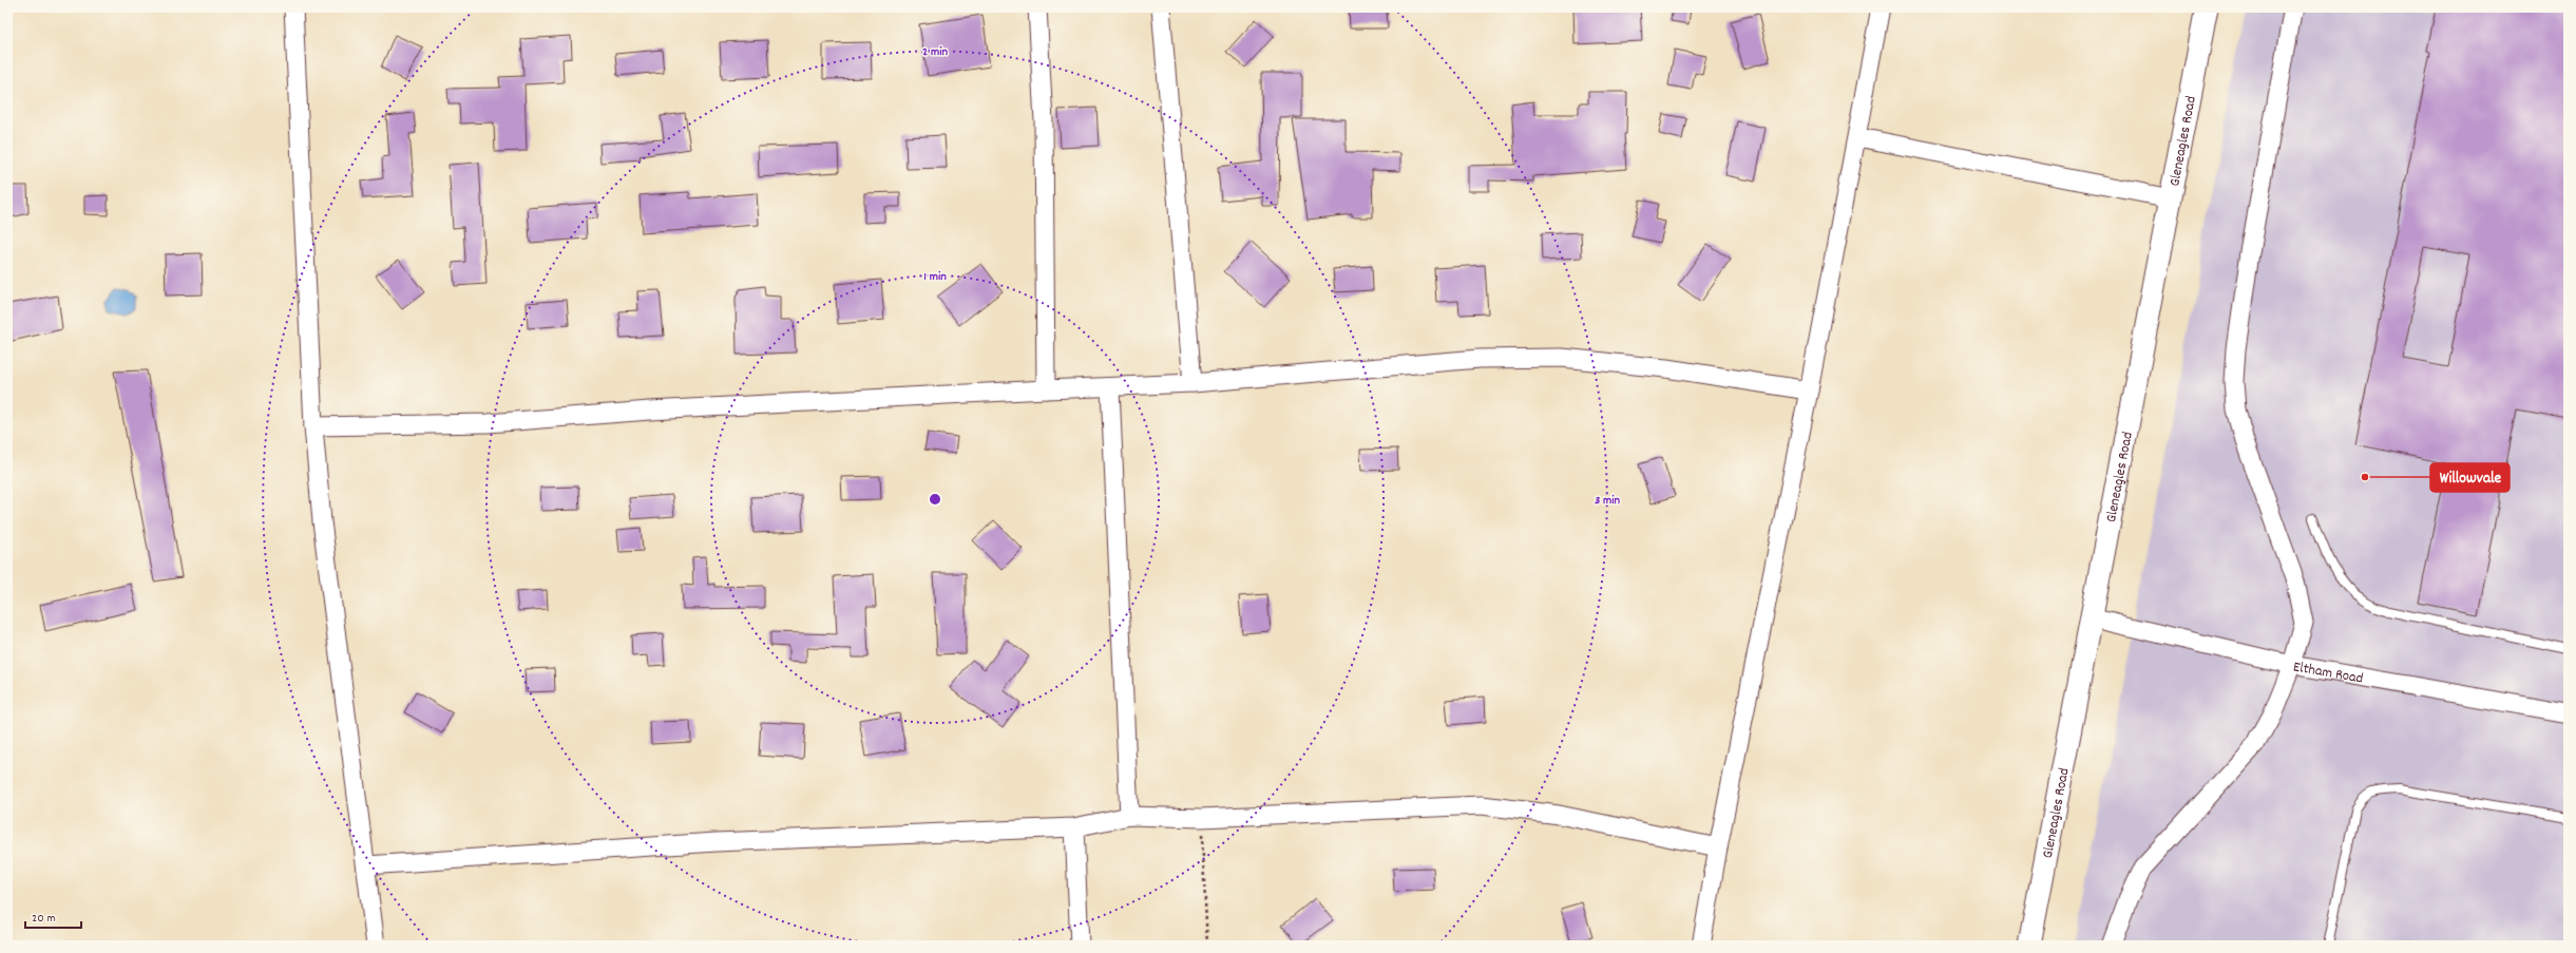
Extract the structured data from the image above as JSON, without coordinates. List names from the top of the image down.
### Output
{
  "streets": {
    "street": ["Gleneagles Road", "Eltham Road"]
  },
  "crossings": [
    ["Gleneagles Road", "Eltham Road"]
  ],
  "places": ["Willowvale"],
  "scale_bar": "20 m",
  "rings": ["2 min", "1 min", "3 min"]
}
